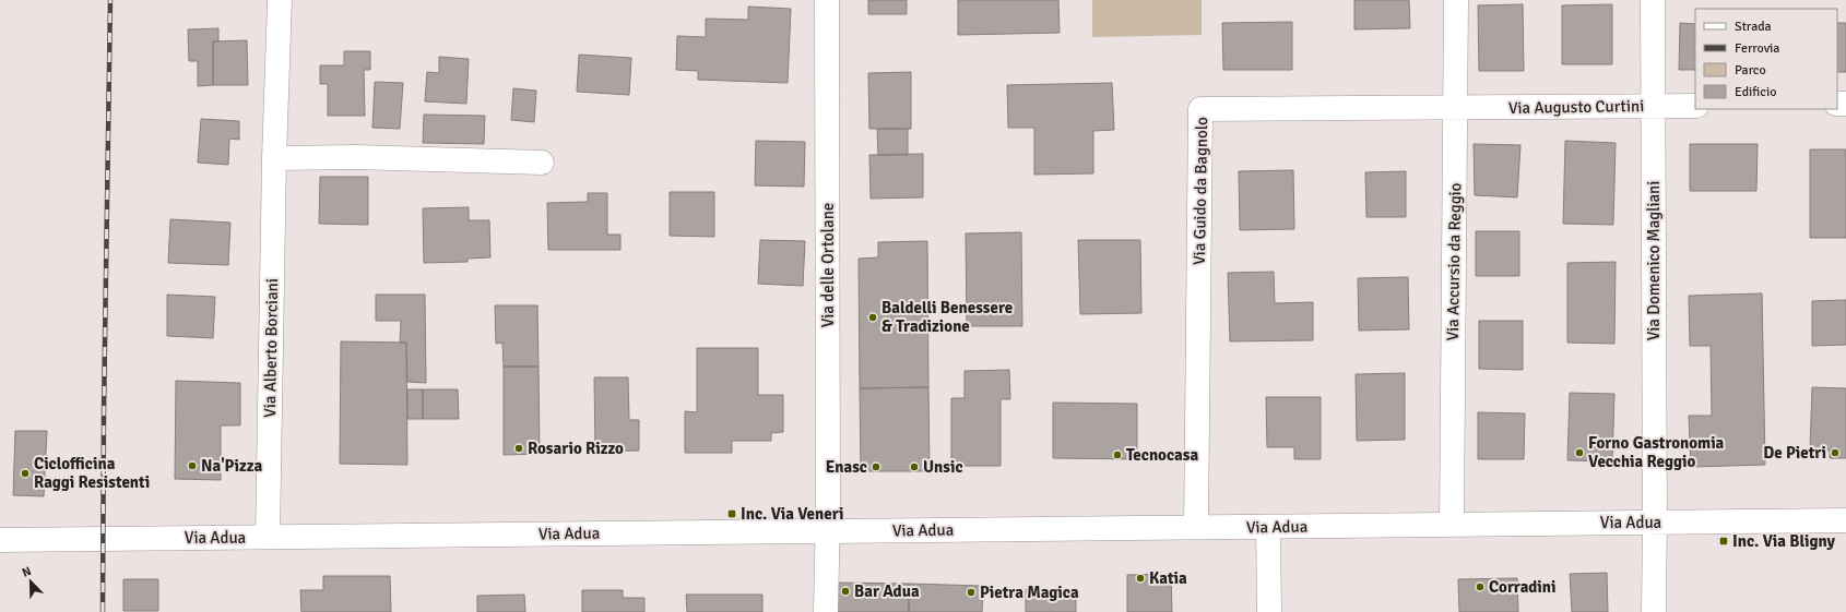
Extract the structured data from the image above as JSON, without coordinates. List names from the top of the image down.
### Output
{
  "streets": {
    "street": [
      "Via Augusto Curtini",
      "Via Guido da Bagnolo",
      "Via Domenico Magliani",
      "Via Accursio da Reggio",
      "Via delle Ortolane",
      "Via Alberto Borciani",
      "Via Adua"
    ]
  },
  "crossings": [
    ["Via Augusto Curtini", "Via Guido da Bagnolo"],
    ["Via Augusto Curtini", "Via Domenico Magliani"],
    ["Via Augusto Curtini", "Via Accursio da Reggio"],
    ["Via Guido da Bagnolo", "Via Accursio da Reggio"],
    ["Via Guido da Bagnolo", "Via Adua"],
    ["Via Domenico Magliani", "Via Adua"],
    ["Via Accursio da Reggio", "Via Adua"],
    ["Via delle Ortolane", "Via Adua"],
    ["Via Alberto Borciani", "Via Adua"]
  ],
  "places": {
    "other": [
      "Baldelli Benessere & Tradizione",
      "Rosario Rizzo",
      "Forno Gastronomia Vecchia Reggio",
      "De Pietri",
      "Tecnocasa",
      "Na'Pizza",
      "Enasc",
      "Unsic",
      "Ciclofficina Raggi Resistenti",
      "Katia",
      "Corradini",
      "Bar Adua",
      "Pietra Magica"
    ],
    "transit": ["Inc. Via Veneri", "Inc. Via Bligny"]
  },
  "legend": [
    "Strada",
    "Ferrovia",
    "Parco",
    "Edificio"
  ],
  "north": "top left"
}
